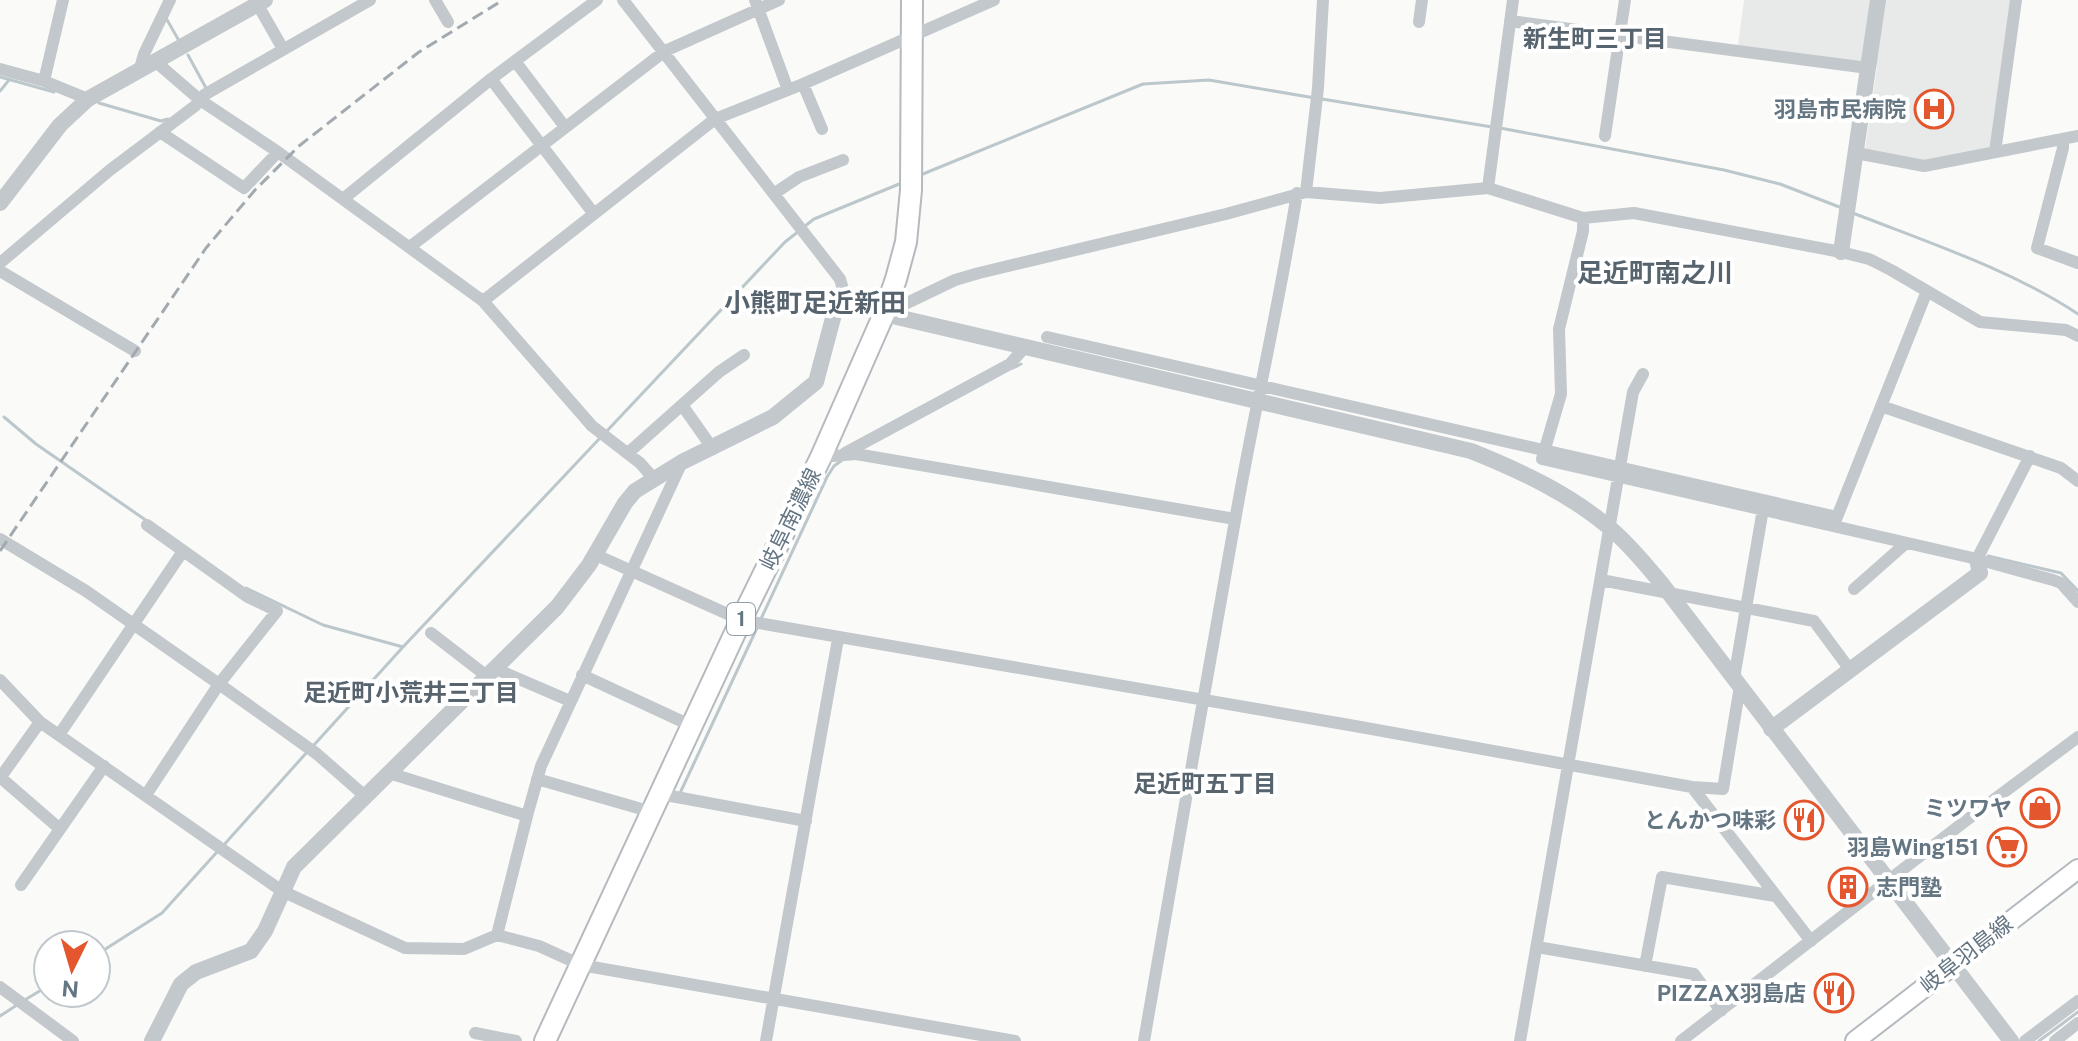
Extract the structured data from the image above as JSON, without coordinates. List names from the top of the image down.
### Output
{
  "streets": {
    "main road": ["岐阜南濃線", "1", "岐阜羽島線"]
  },
  "crossings": [
    ["岐阜南濃線", "1"]
  ],
  "districts": [
    "新生町三丁目",
    "足近町南之川",
    "小熊町足近新田",
    "足近町小荒井三丁目",
    "足近町五丁目"
  ],
  "places": {
    "hospital": ["羽島市民病院"],
    "shop": ["ミツワヤ"],
    "restaurant": ["とんかつ味彩", "PIZZAX羽島店"],
    "supermarket": ["羽島Wing151"],
    "building": ["志門塾"]
  },
  "north": "bottom"
}
